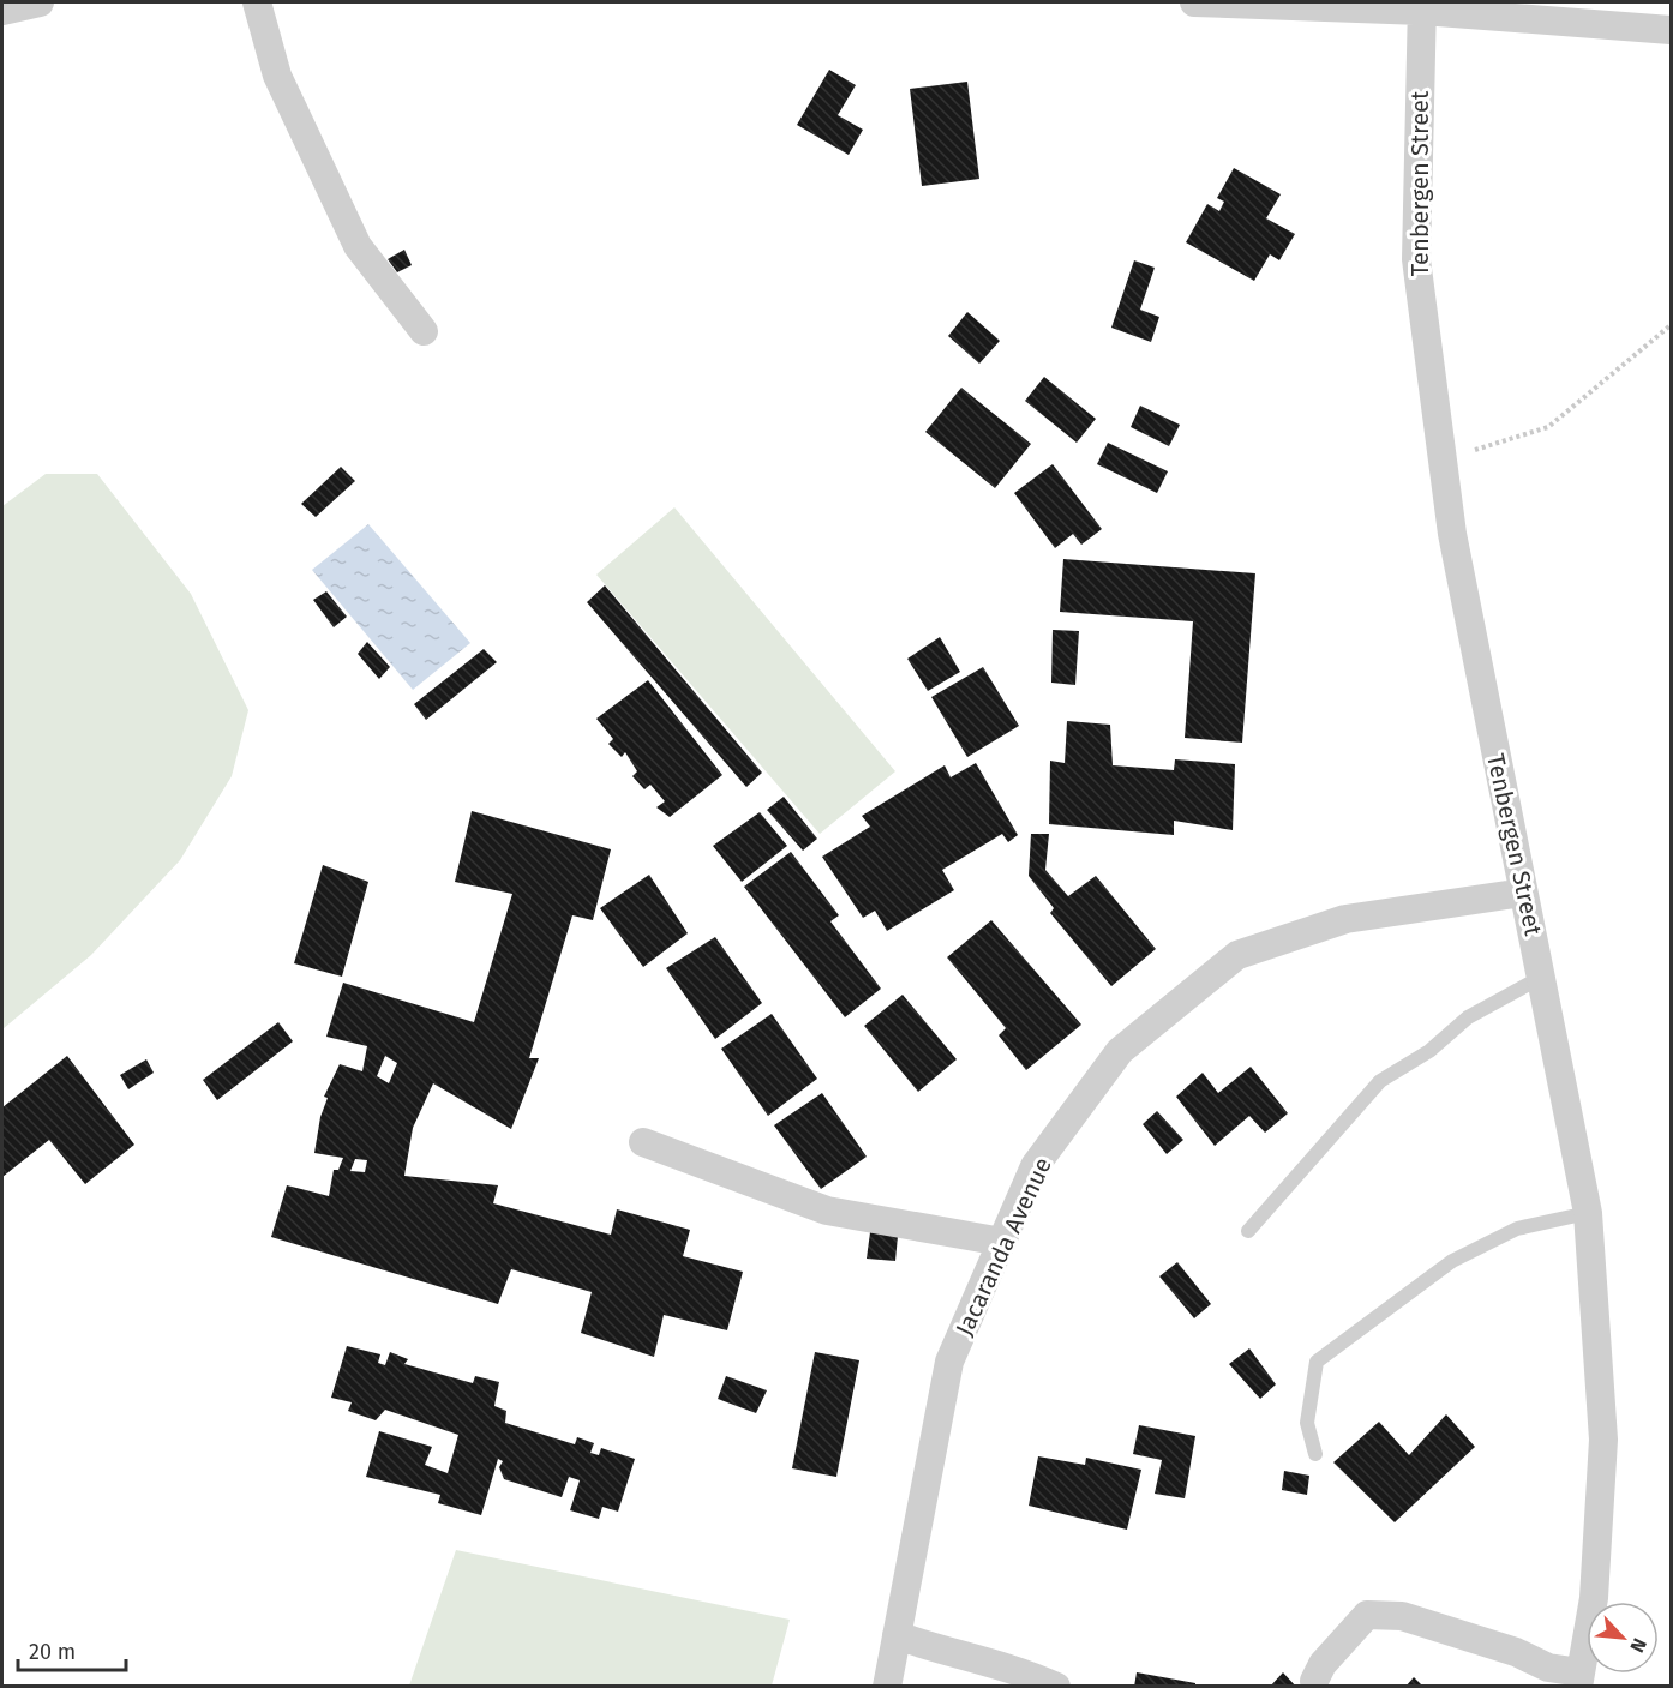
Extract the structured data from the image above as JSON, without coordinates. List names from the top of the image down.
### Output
{
  "streets": {
    "street": ["Tenbergen Street", "Jacaranda Avenue"]
  },
  "crossings": [
    ["Tenbergen Street", "Jacaranda Avenue"]
  ],
  "scale_bar": "20 m",
  "north": "bottom right"
}
